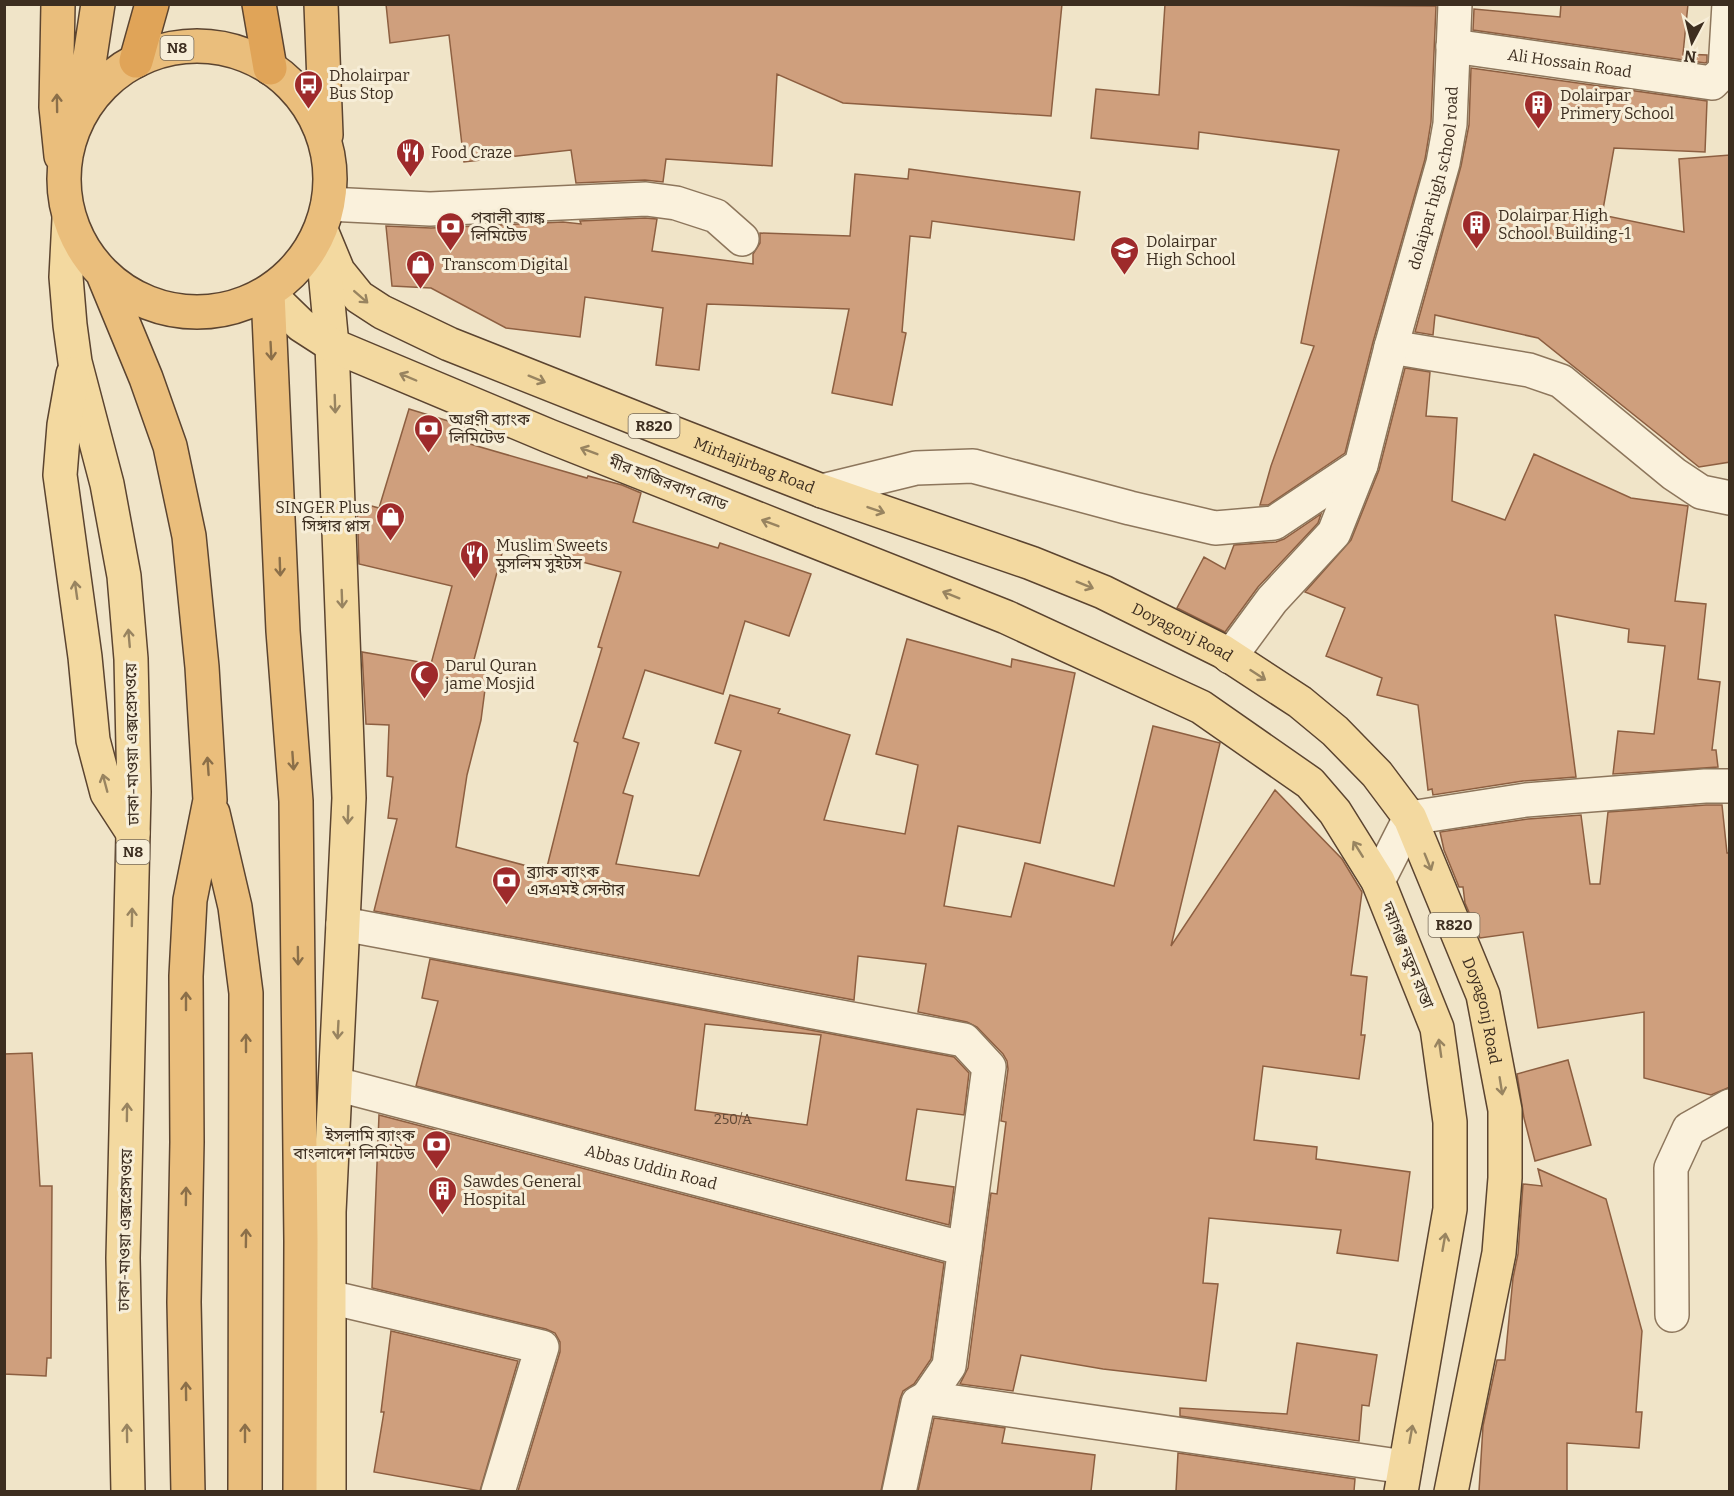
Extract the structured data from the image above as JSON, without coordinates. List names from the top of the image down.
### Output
{
  "streets": {
    "highway": ["N8", "ঢাকা-মাওয়া এক্সপ্রেসওয়ে"],
    "main road": [
      "R820",
      "Mirhajirbag Road",
      "মীর হাজিরবাগ রোড",
      "Doyagonj Road",
      "দয়াগঞ্জ নতুন রাস্তা"
    ],
    "street": ["Ali Hossain Road", "dolaipar high school road", "Abbas Uddin Road"]
  },
  "crossings": [
    ["N8", "ঢাকা-মাওয়া এক্সপ্রেসওয়ে"],
    ["Ali Hossain Road", "dolaipar high school road"],
    ["dolaipar high school road", "Doyagonj Road"],
    ["Mirhajirbag Road", "Doyagonj Road"],
    ["Mirhajirbag Road", "ঢাকা-মাওয়া এক্সপ্রেসওয়ে"],
    ["মীর হাজিরবাগ রোড", "ঢাকা-মাওয়া এক্সপ্রেসওয়ে"],
    ["মীর হাজিরবাগ রোড", "দয়াগঞ্জ নতুন রাস্তা"]
  ],
  "one_way": [
    "Mirhajirbag Road",
    "মীর হাজিরবাগ রোড",
    "Doyagonj Road",
    "দয়াগঞ্জ নতুন রাস্তা"
  ],
  "places": {
    "bus stop": ["Dholairpar Bus Stop"],
    "building": ["Dolairpar Primery School", "Dolairpar High School. Building-1", "Sawdes General Hospital"],
    "restaurant": ["Food Craze", "Muslim Sweets মুসলিম সুইটস"],
    "bank": [
      "পূবালী ব্যাঙ্ক লিমিটেড",
      "অগ্রণী ব্যাংক লিমিটেড",
      "ব্র্যাক ব্যাংক এসএমই সেন্টার",
      "ইসলামি ব্যাংক বাংলাদেশ লিমিটেড"
    ],
    "school or university": ["Dolairpar High School"],
    "shop": ["Transcom Digital", "SINGER Plus সিঙ্গার প্লাস"],
    "mosque": ["Darul Quran jame Mosjid"]
  },
  "house_numbers": ["250/A"],
  "north": "bottom"
}
